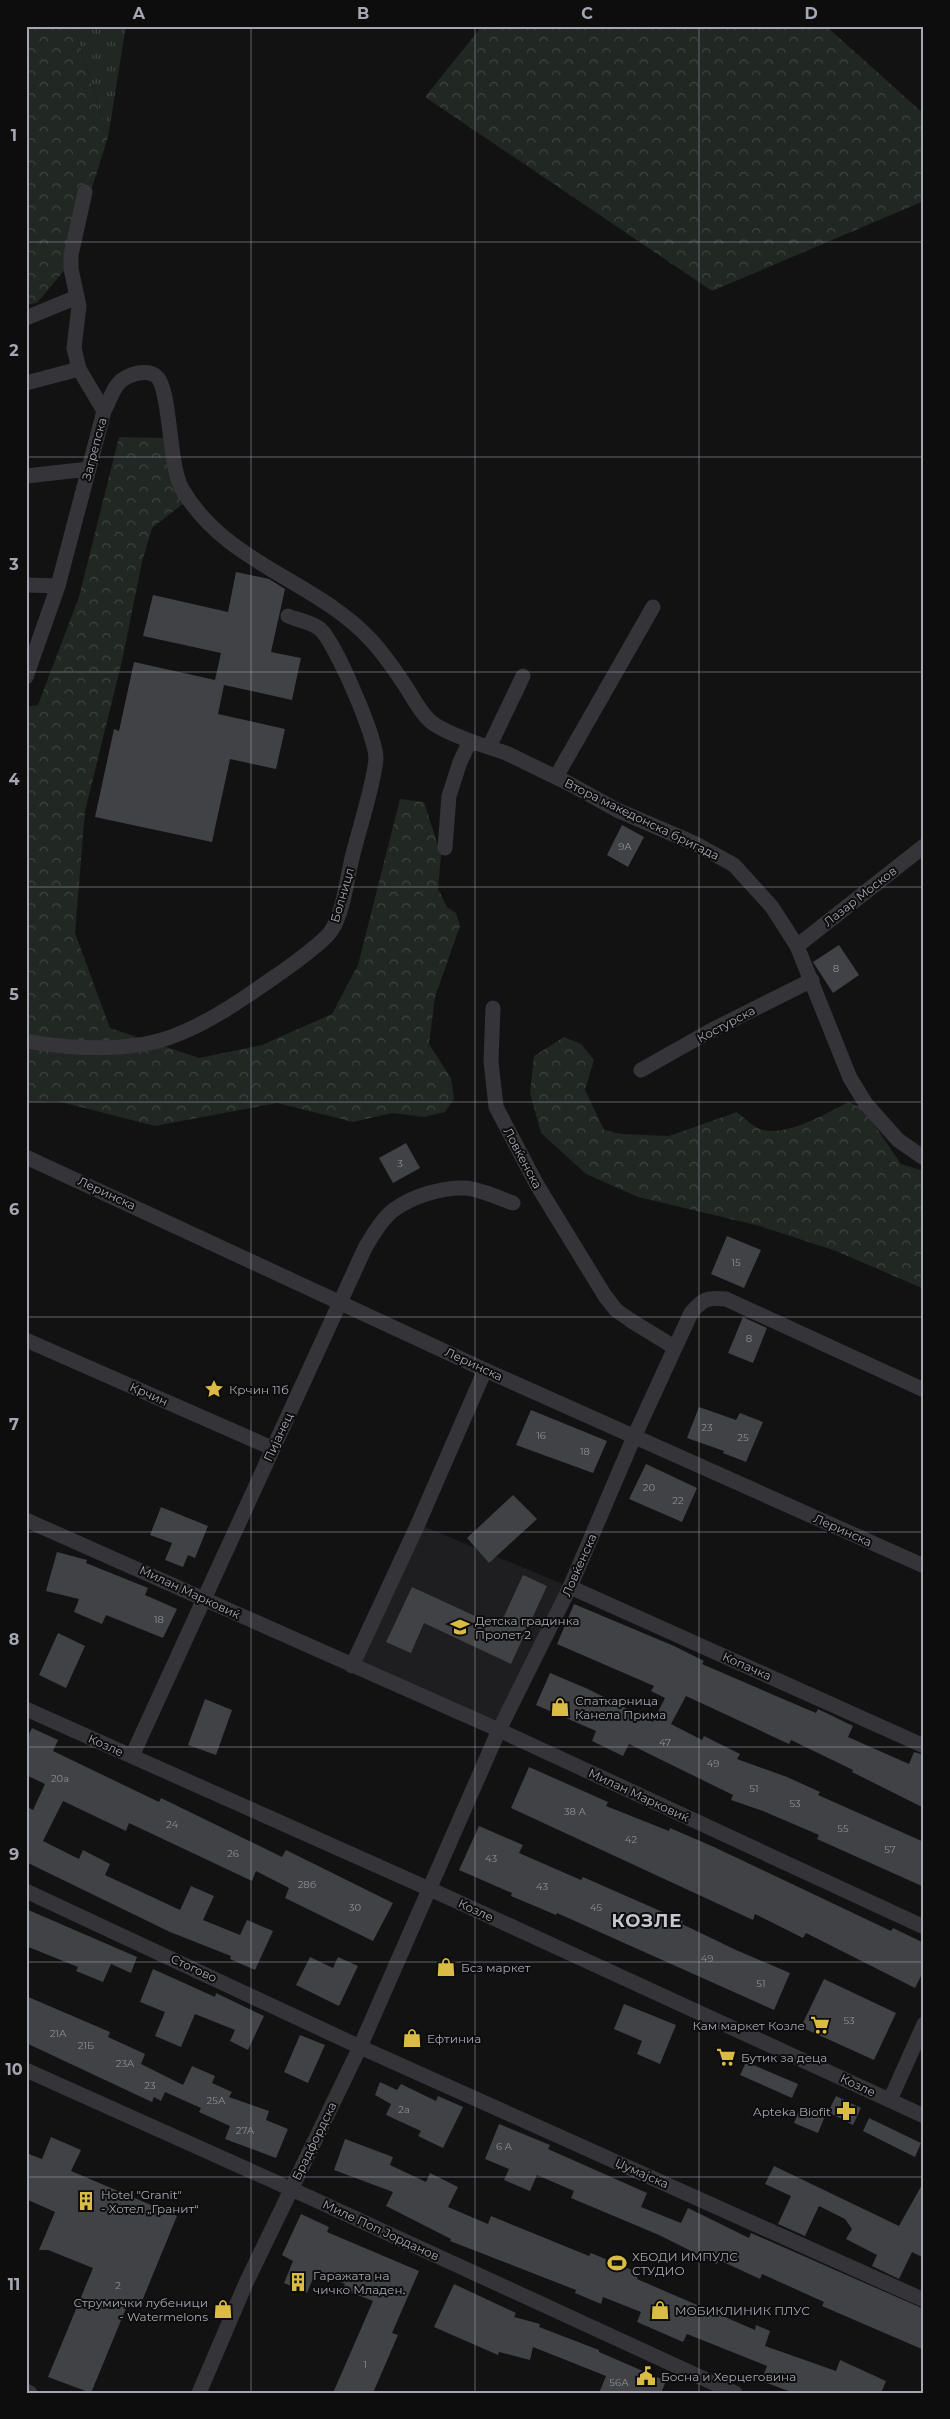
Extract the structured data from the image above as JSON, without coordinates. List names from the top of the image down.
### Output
{
  "streets": {
    "street": [
      "Загрепска",
      "Втора македонска бригада",
      "Болницл",
      "Лазар Москов",
      "Костурска",
      "Ловќенска",
      "Леринска",
      "Крчин",
      "Пијанец",
      "Милан Марковиќ",
      "Копачка",
      "Козле",
      "Стогово",
      "Брадфордска",
      "Џумајска",
      "Миле Поп Јорданов"
    ]
  },
  "crossings": [
    ["Загрепска", "Втора македонска бригада"],
    ["Втора македонска бригада", "Лазар Москов"],
    ["Втора македонска бригада", "Костурска"],
    ["Ловќенска", "Леринска"],
    ["Ловќенска", "Милан Марковиќ"],
    ["Ловќенска", "Копачка"],
    ["Ловќенска", "Козле"],
    ["Ловќенска", "Брадфордска"],
    ["Леринска", "Пијанец"],
    ["Крчин", "Пијанец"],
    ["Пијанец", "Милан Марковиќ"],
    ["Пијанец", "Козле"],
    ["Козле", "Брадфордска"],
    ["Стогово", "Брадфордска"],
    ["Стогово", "Џумајска"],
    ["Брадфордска", "Џумајска"],
    ["Брадфордска", "Миле Поп Јорданов"]
  ],
  "districts": ["КОЗЛЕ"],
  "places": {
    "place": ["Крчин 11б"],
    "school or university": ["Детска градинка Пролет 2"],
    "shop": [
      "Спаткарница Канела Прима",
      "Бсз маркет",
      "Ефтиниа",
      "Струмички лубеници - Watermelons",
      "МОБИКЛИНИК ПЛУС"
    ],
    "supermarket": ["Кам маркет Козле", "Бутик за деца"],
    "pharmacy": ["Apteka Biofit"],
    "building": ["Hotel \"Granit\" - Хотел „Гранит“", "Гаражата на чичко Младен."],
    "sports": ["ХБОДИ ИМПУЛС СТУДИО"],
    "public building": ["Босна и Херцеговина"]
  },
  "house_numbers": [
    "9А",
    "8",
    "3",
    "15",
    "8",
    "23",
    "16",
    "25",
    "18",
    "20",
    "22",
    "18",
    "47",
    "49",
    "20a",
    "51",
    "53",
    "38 А",
    "24",
    "55",
    "42",
    "57",
    "26",
    "43",
    "28б",
    "43",
    "30",
    "45",
    "49",
    "51",
    "53",
    "21А",
    "21Б",
    "23A",
    "23",
    "25А",
    "2a",
    "27А",
    "6 A",
    "2",
    "1",
    "56А"
  ],
  "grid": {
    "columns": [
      "A",
      "B",
      "C",
      "D"
    ],
    "rows": [
      "1",
      "2",
      "3",
      "4",
      "5",
      "6",
      "7",
      "8",
      "9",
      "10",
      "11"
    ]
  }
}
